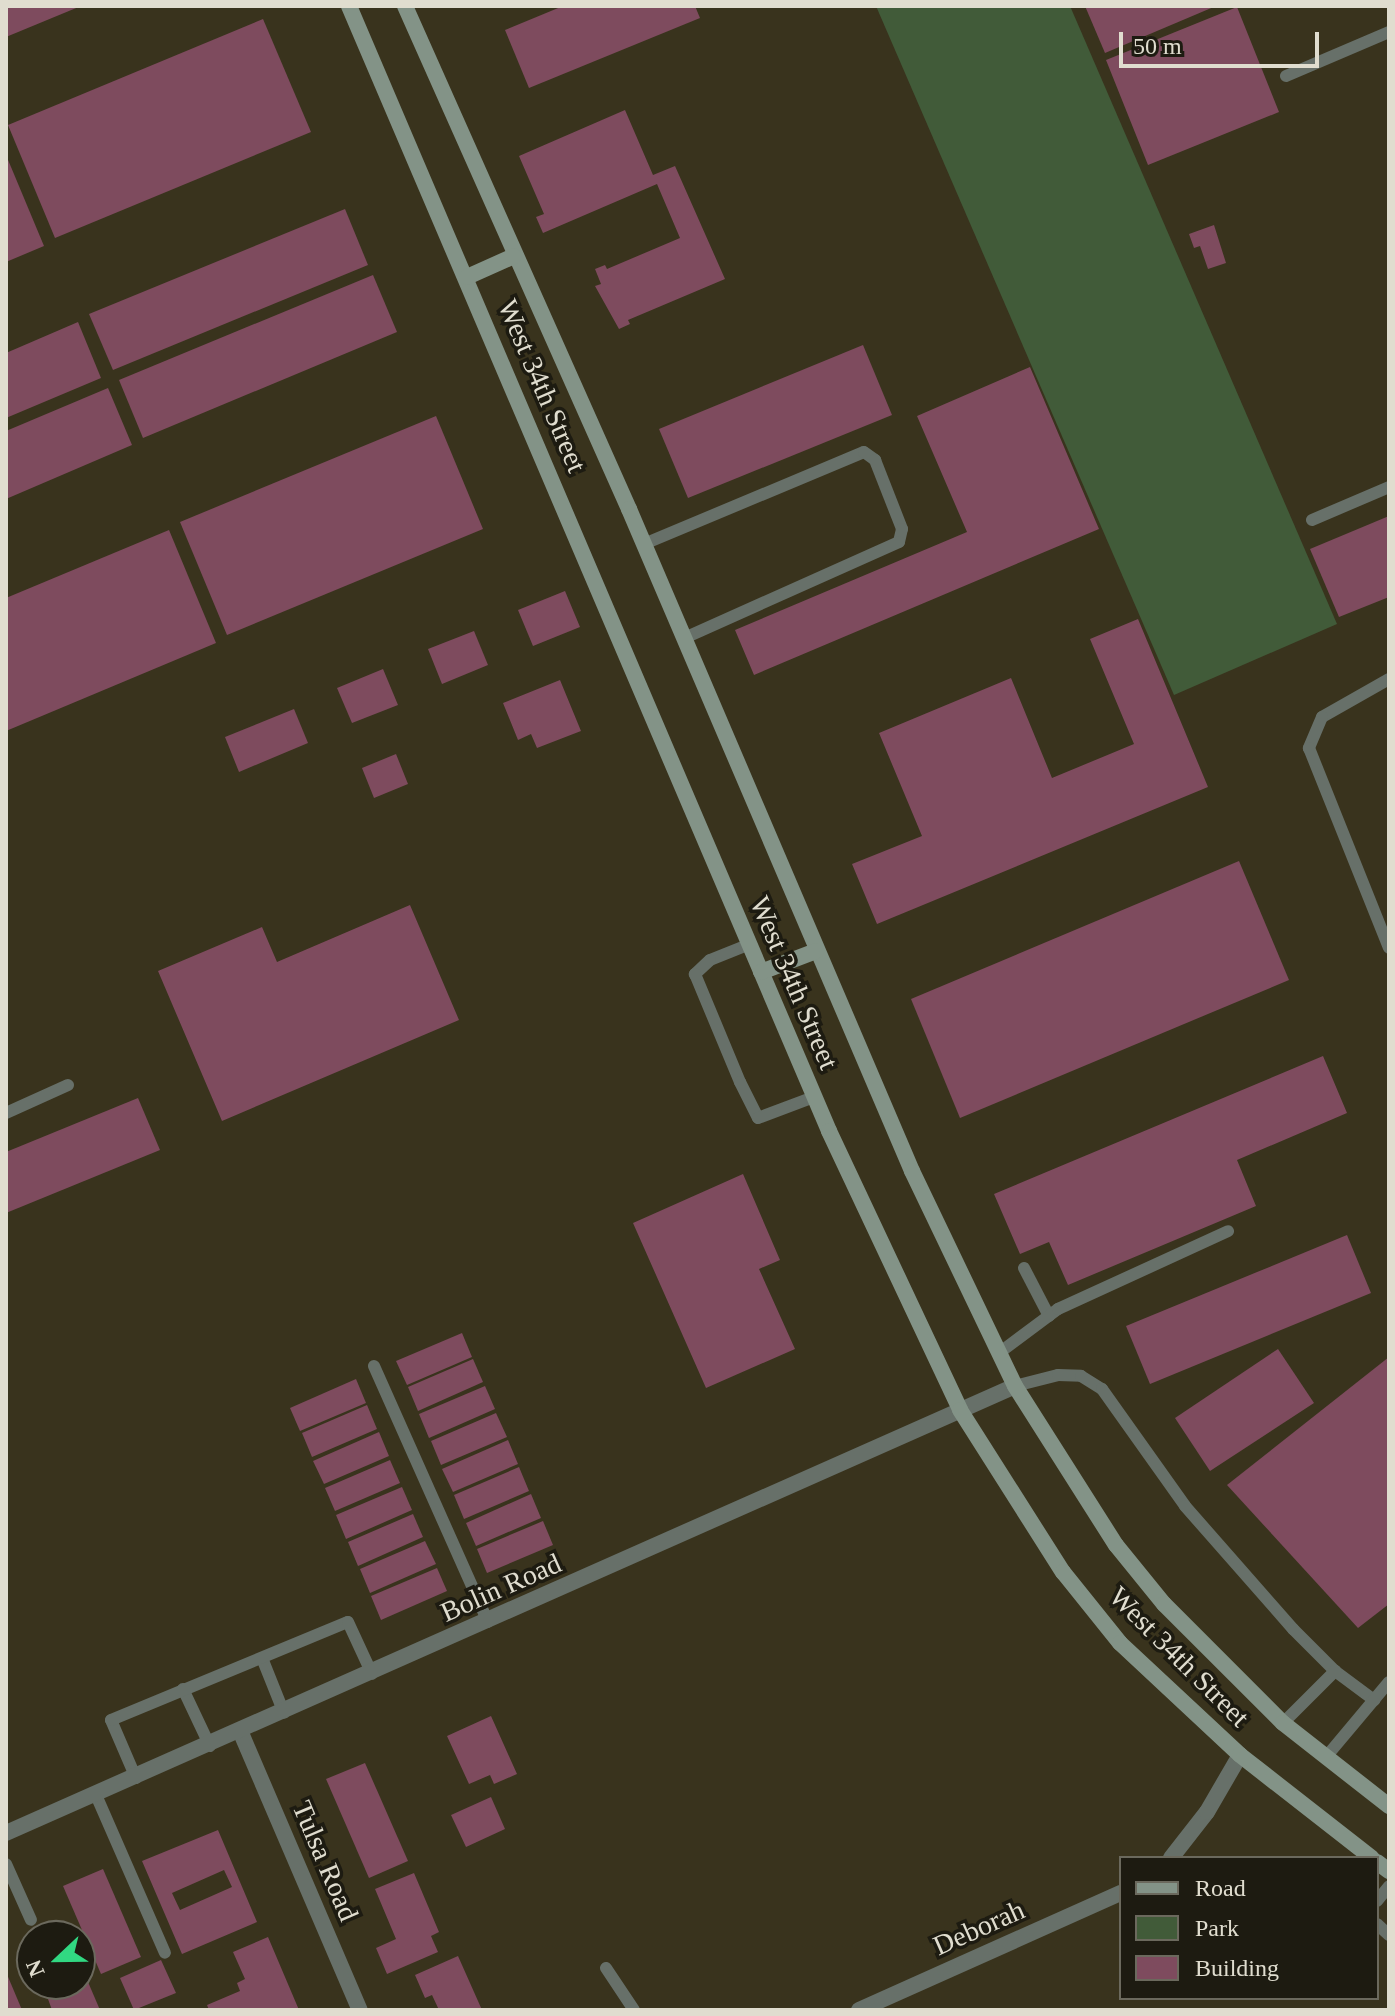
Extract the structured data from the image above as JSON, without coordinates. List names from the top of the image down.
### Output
{
  "streets": {
    "main road": ["West 34th Street"],
    "street": ["Bolin Road", "Tulsa Road", "Deborah"]
  },
  "crossings": [
    ["West 34th Street", "Bolin Road"],
    ["Bolin Road", "Tulsa Road"]
  ],
  "legend": ["Road", "Park", "Building"],
  "scale_bar": "50 m",
  "north": "left"
}
